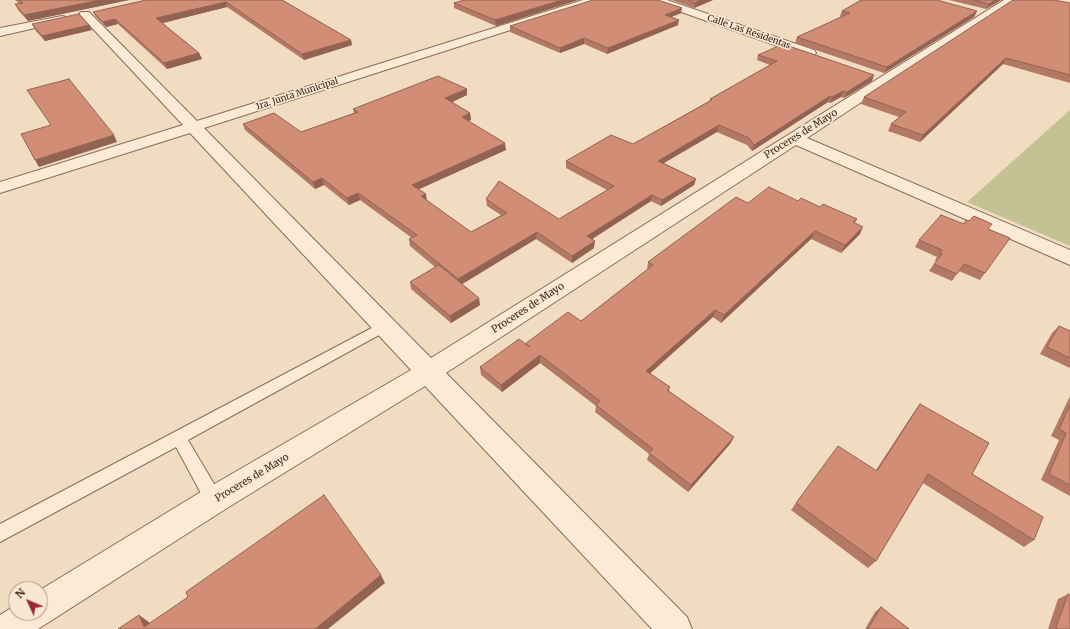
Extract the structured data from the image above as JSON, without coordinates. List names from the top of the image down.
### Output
{
  "streets": {
    "street": ["Calle Las Residentas", "1ra. Junta Municipal", "Proceres de Mayo"]
  },
  "north": "top left"
}
